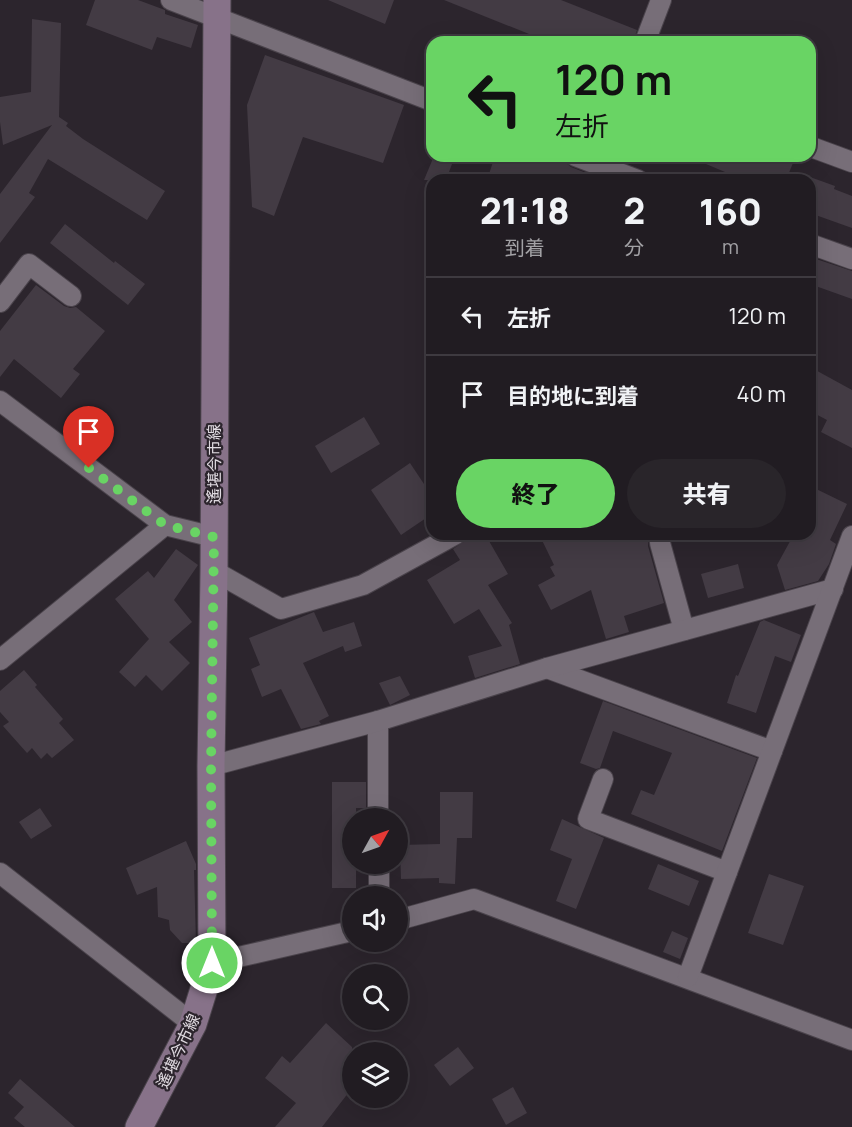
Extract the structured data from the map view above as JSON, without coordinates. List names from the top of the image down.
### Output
{
  "streets": {
    "main road": ["遙堪今市線"]
  },
  "north": "top right",
  "page": {
    "turn": ["120 m", "左折"],
    "eta": [
      "21:18",
      "到着",
      "2",
      "分",
      "160",
      "m"
    ],
    "list": [
      {
        "name": "左折",
        "value": "120 m"
      },
      {
        "name": "目的地に到着",
        "value": "40 m"
      }
    ],
    "buttons": ["終了", "共有"]
  }
}
